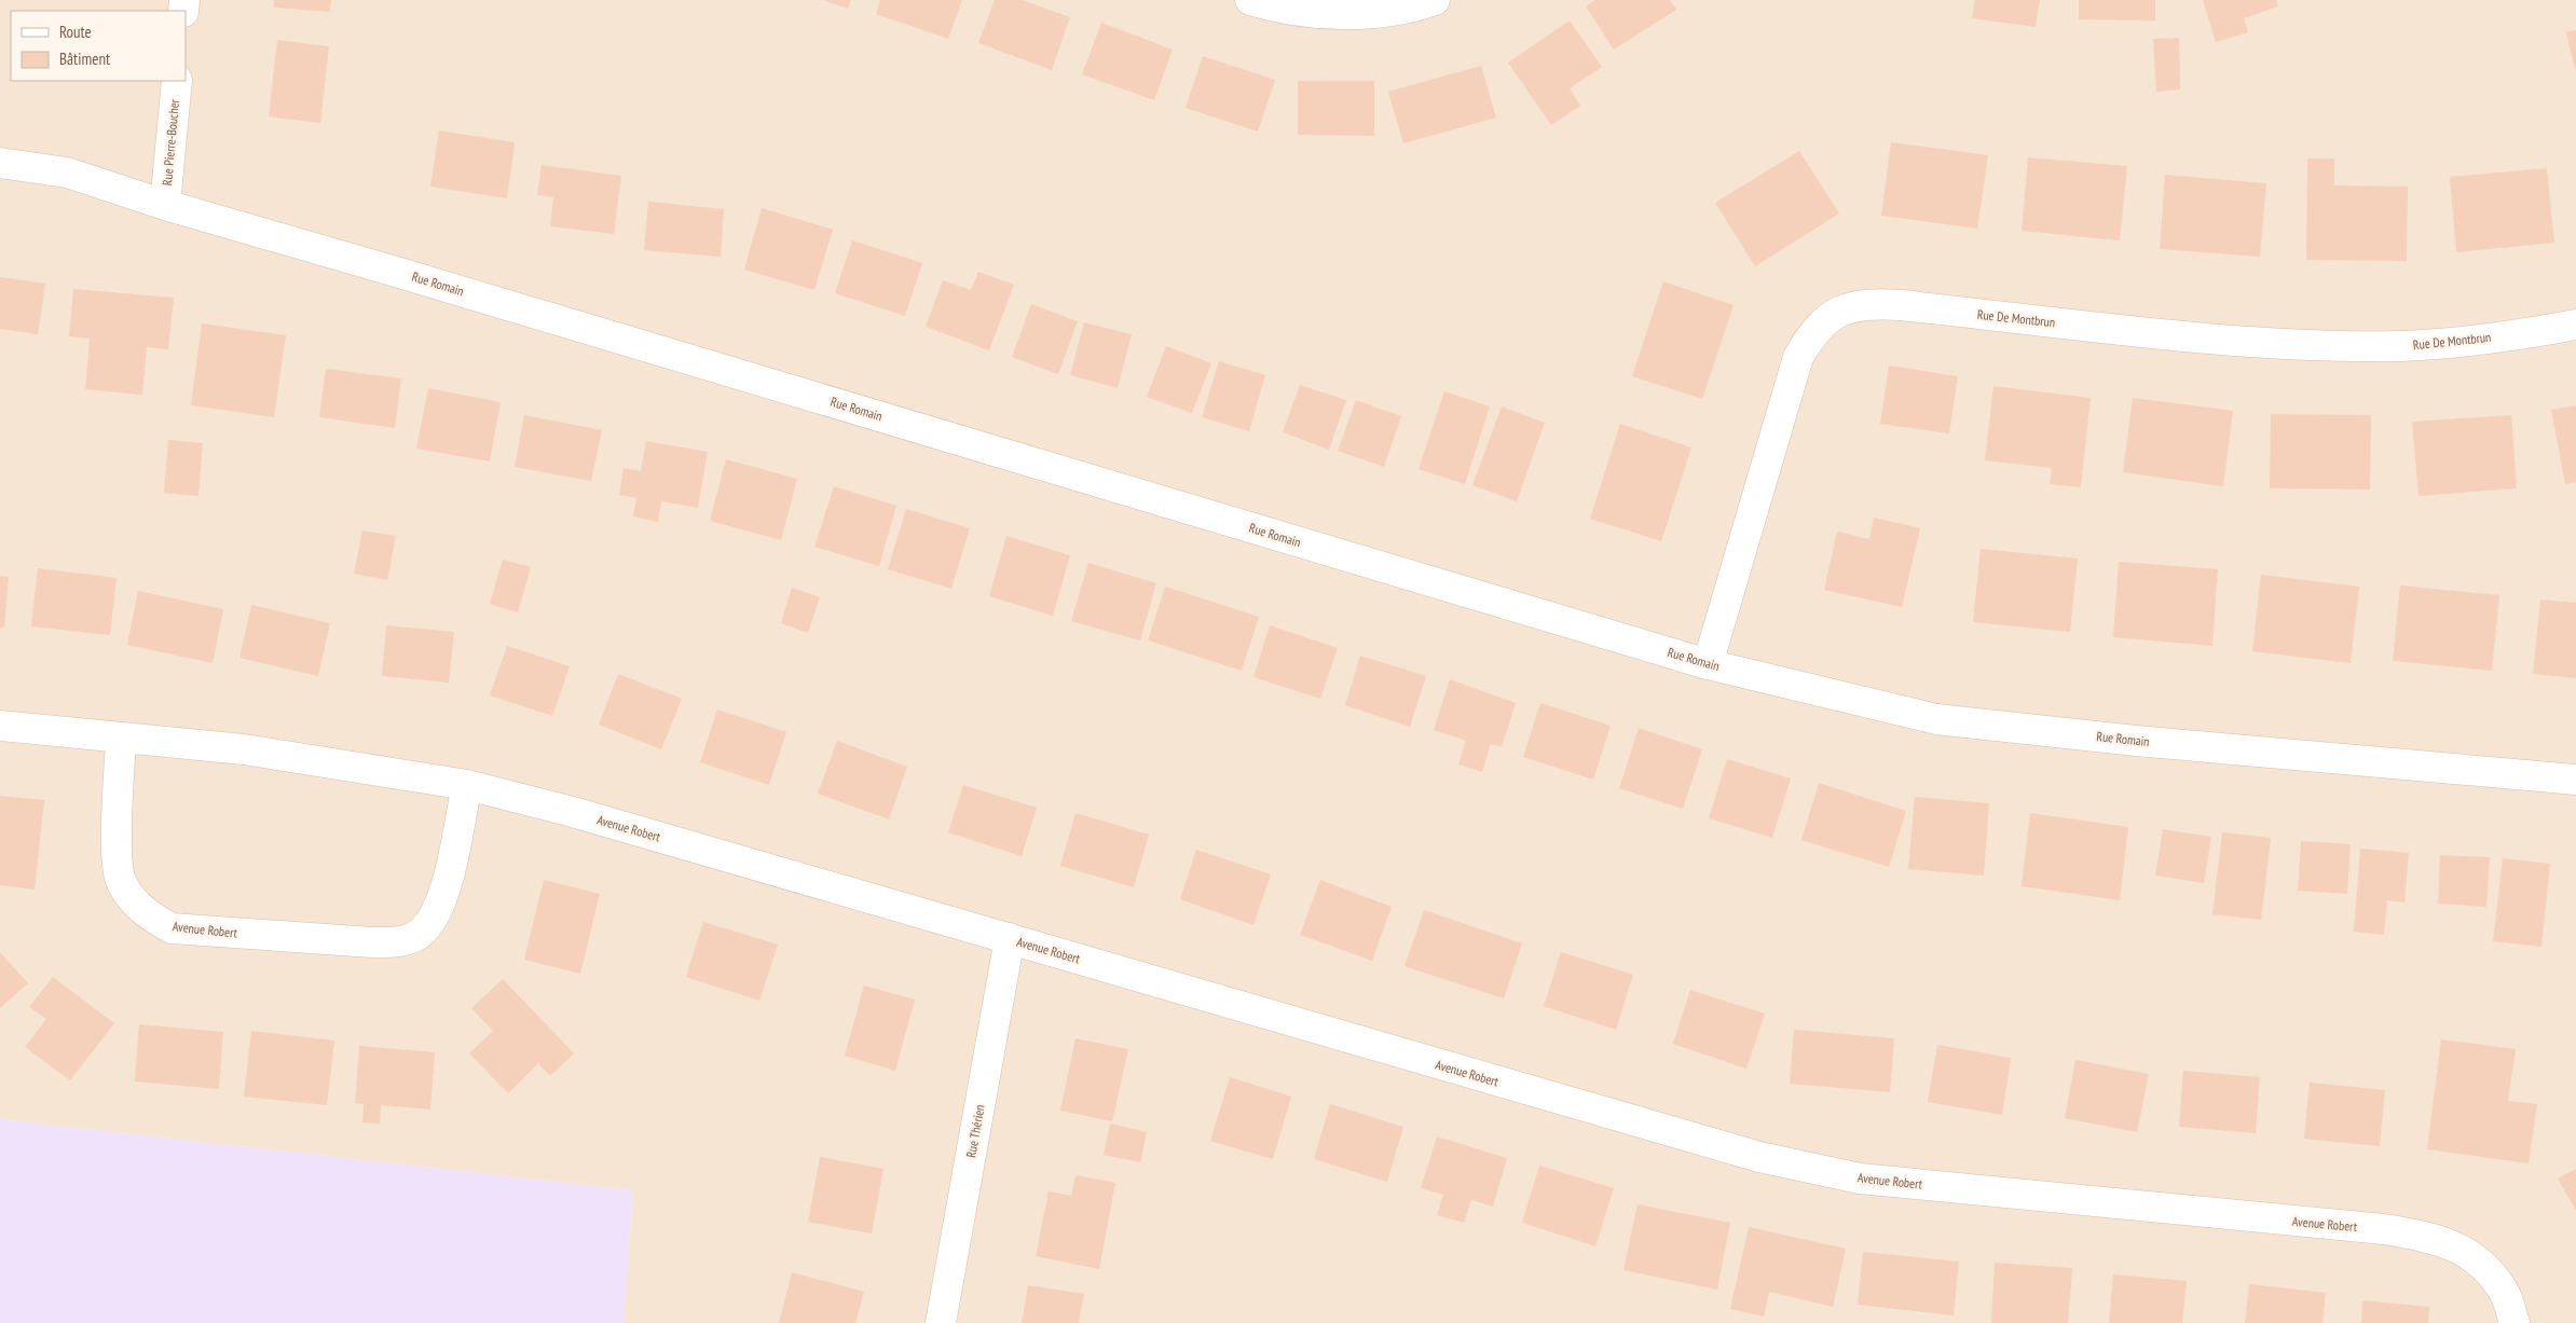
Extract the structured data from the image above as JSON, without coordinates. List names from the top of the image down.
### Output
{
  "streets": {
    "street": [
      "Rue Pierre-Boucher",
      "Rue Romain",
      "Rue De Montbrun",
      "Avenue Robert",
      "Rue Thérien"
    ]
  },
  "crossings": [
    ["Rue Pierre-Boucher", "Rue Romain"],
    ["Rue Romain", "Rue De Montbrun"],
    ["Avenue Robert", "Rue Thérien"]
  ],
  "legend": ["Route", "Bâtiment"]
}
